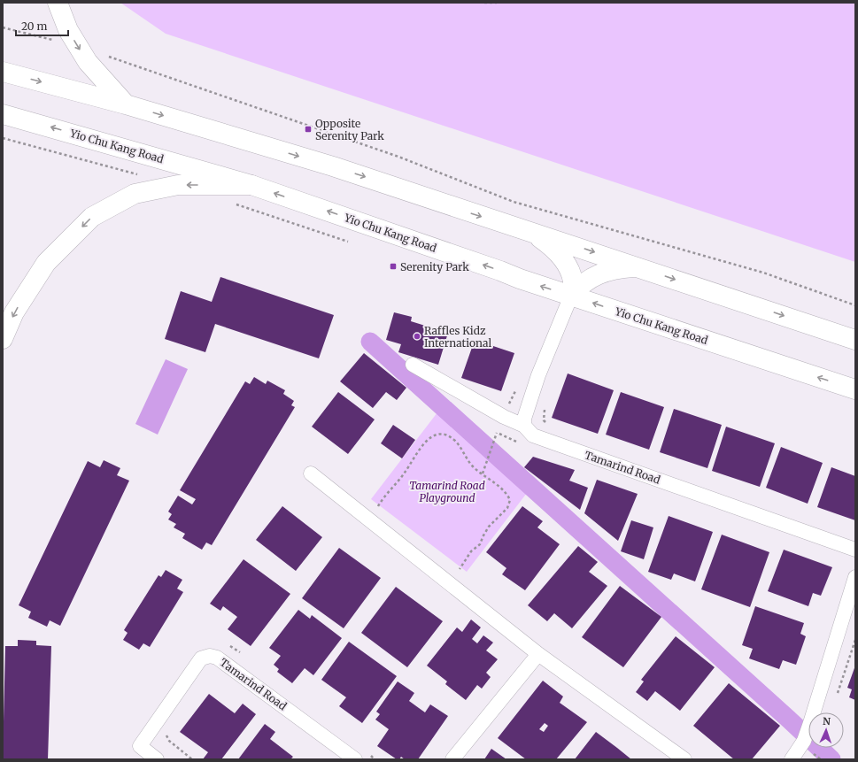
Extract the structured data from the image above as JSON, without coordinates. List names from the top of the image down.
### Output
{
  "streets": {
    "main road": ["Yio Chu Kang Road"],
    "street": ["Tamarind Road"]
  },
  "parks": ["Tamarind Road Playground"],
  "places": {
    "transit": ["Opposite Serenity Park", "Serenity Park"],
    "other": ["Raffles Kidz International"]
  },
  "scale_bar": "20 m",
  "north": "top"
}
